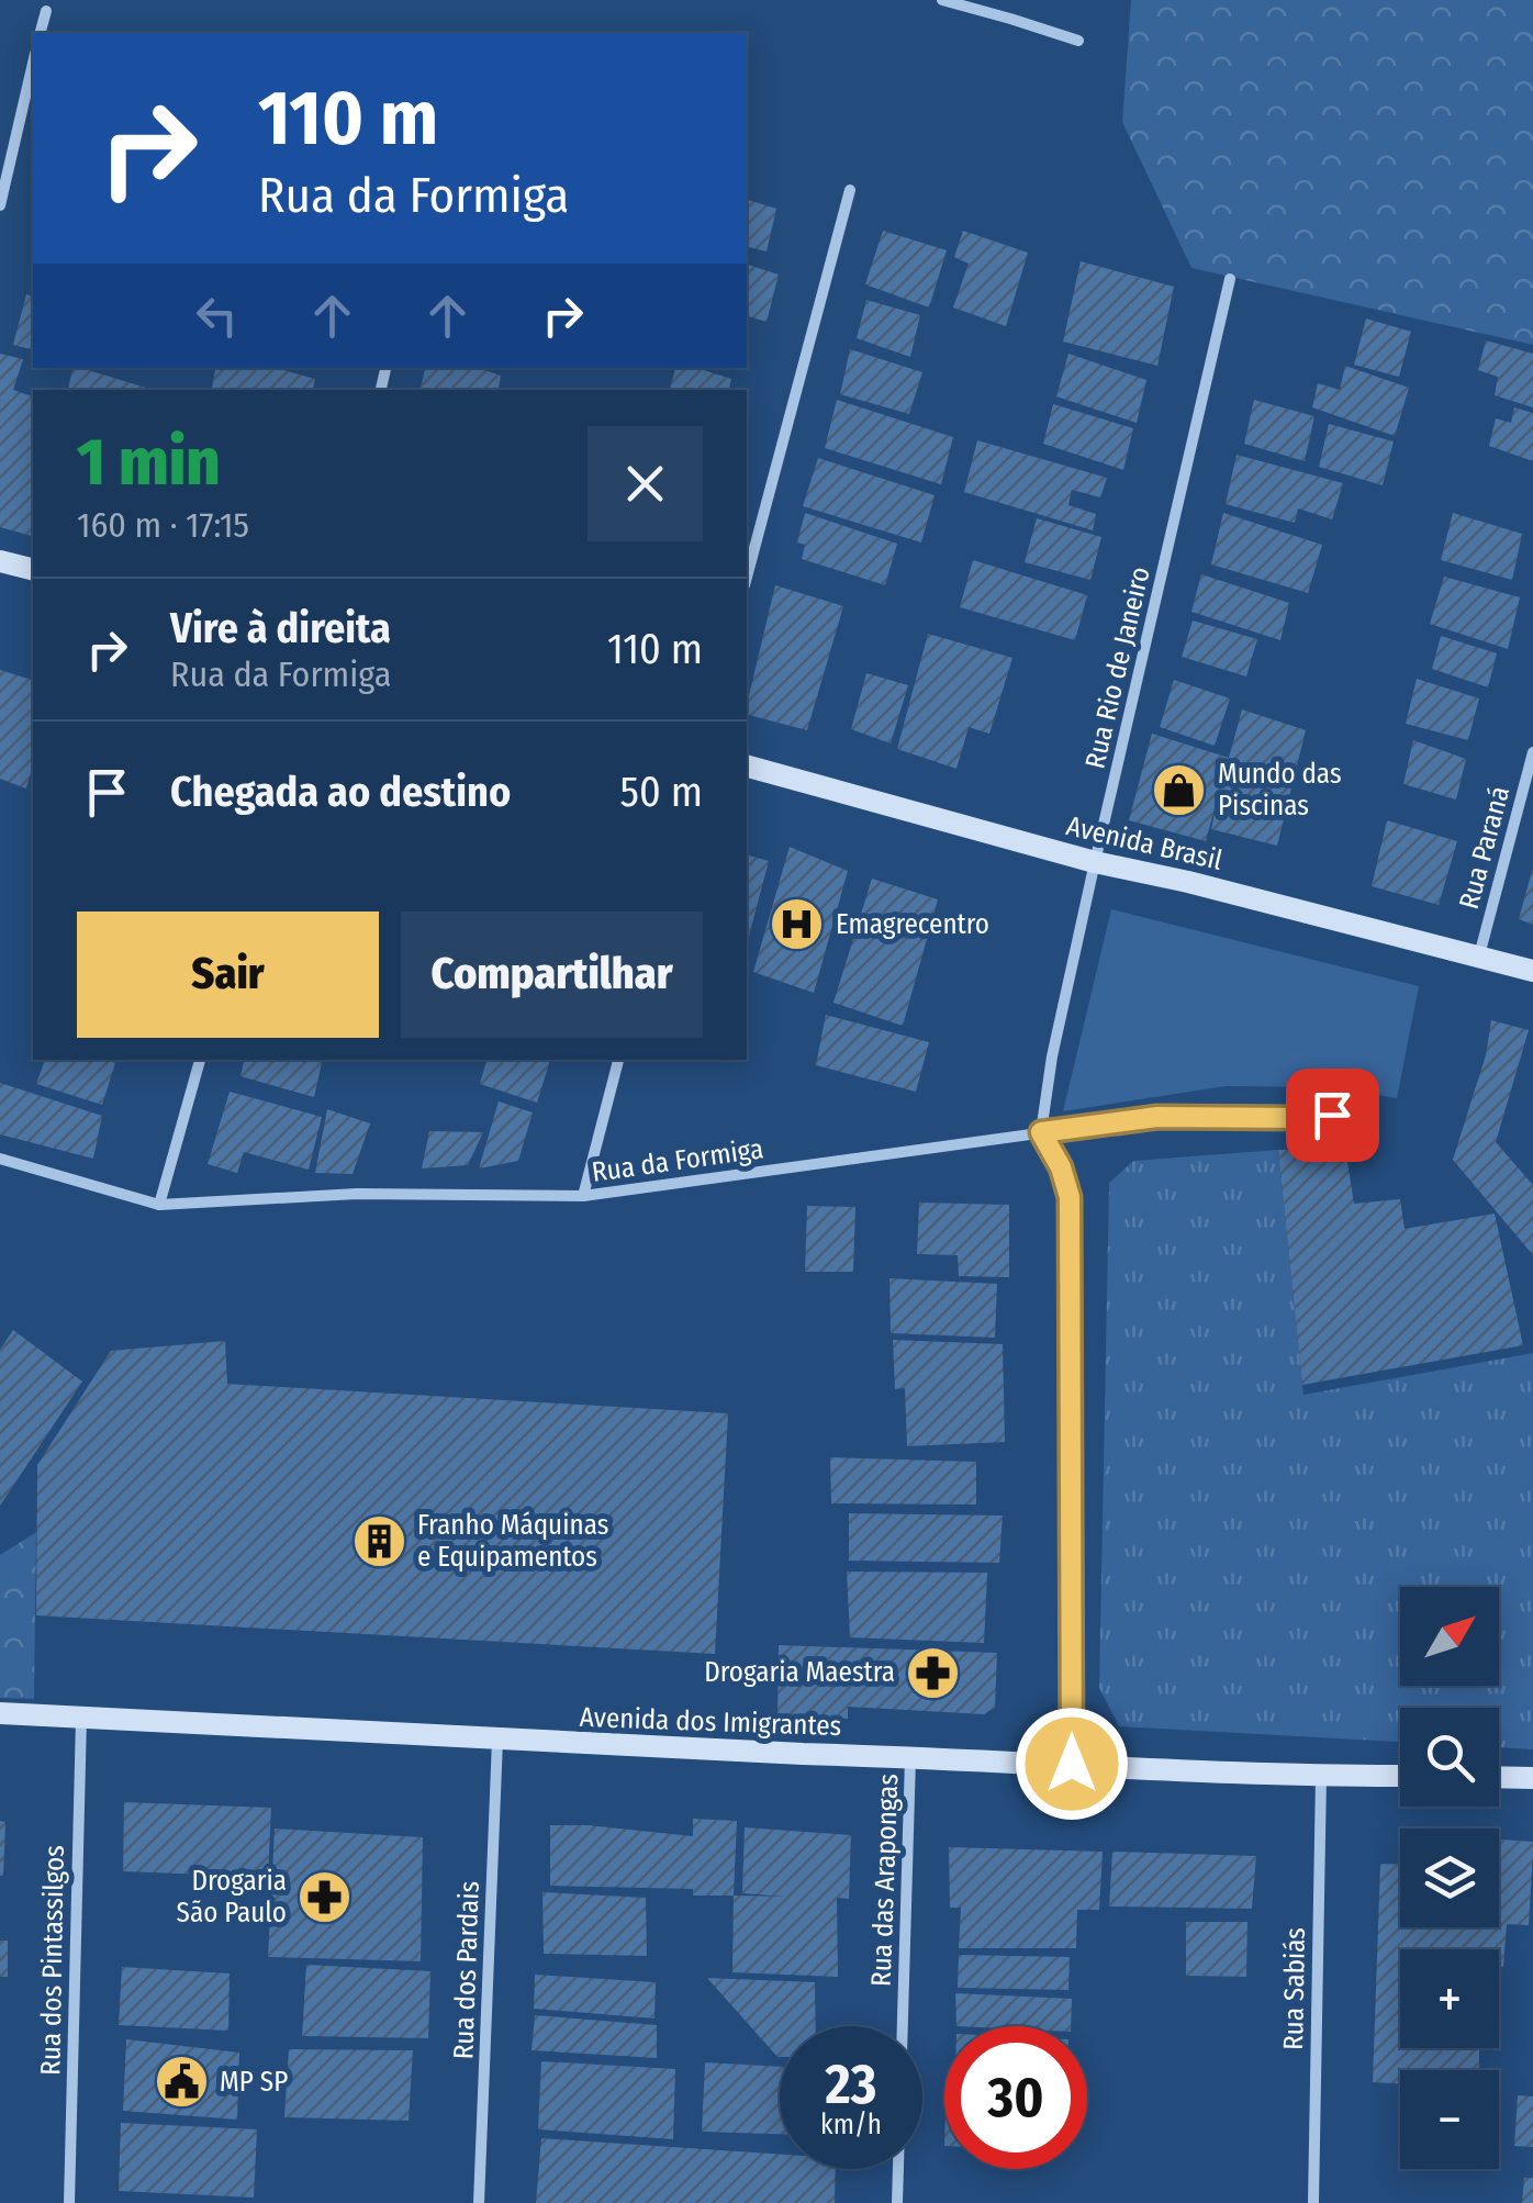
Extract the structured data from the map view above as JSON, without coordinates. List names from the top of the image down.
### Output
{
  "streets": {
    "main road": ["Avenida Brasil", "Avenida dos Imigrantes"],
    "street": [
      "Rua Rio de Janeiro",
      "Rua Paraná",
      "Rua da Formiga",
      "Rua das Arapongas",
      "Rua dos Pintassilgos",
      "Rua dos Pardais",
      "Rua Sabiás"
    ]
  },
  "crossings": [
    ["Rua Rio de Janeiro", "Avenida Brasil"],
    ["Rua Rio de Janeiro", "Rua da Formiga"],
    ["Avenida Brasil", "Rua Paraná"],
    ["Avenida dos Imigrantes", "Rua das Arapongas"],
    ["Avenida dos Imigrantes", "Rua dos Pintassilgos"],
    ["Avenida dos Imigrantes", "Rua dos Pardais"],
    ["Avenida dos Imigrantes", "Rua Sabiás"]
  ],
  "places": {
    "shop": ["Mundo das Piscinas"],
    "hospital": ["Emagrecentro"],
    "building": ["Franho Máquinas e Equipamentos"],
    "pharmacy": ["Drogaria Maestra", "Drogaria São Paulo"],
    "public building": ["MP SP"]
  },
  "north": "top right",
  "page": {
    "turn": ["110 m", "Rua da Formiga"],
    "heading": ["1 min", "160 m · 17:15"],
    "list": [
      {
        "name": "Vire à direita",
        "note": "Rua da Formiga",
        "value": "110 m"
      },
      {
        "name": "Chegada ao destino",
        "value": "50 m"
      }
    ],
    "buttons": ["Sair", "Compartilhar"],
    "map_buttons": ["+", "−"],
    "speed": "23 km/h",
    "limit": "30"
  }
}
